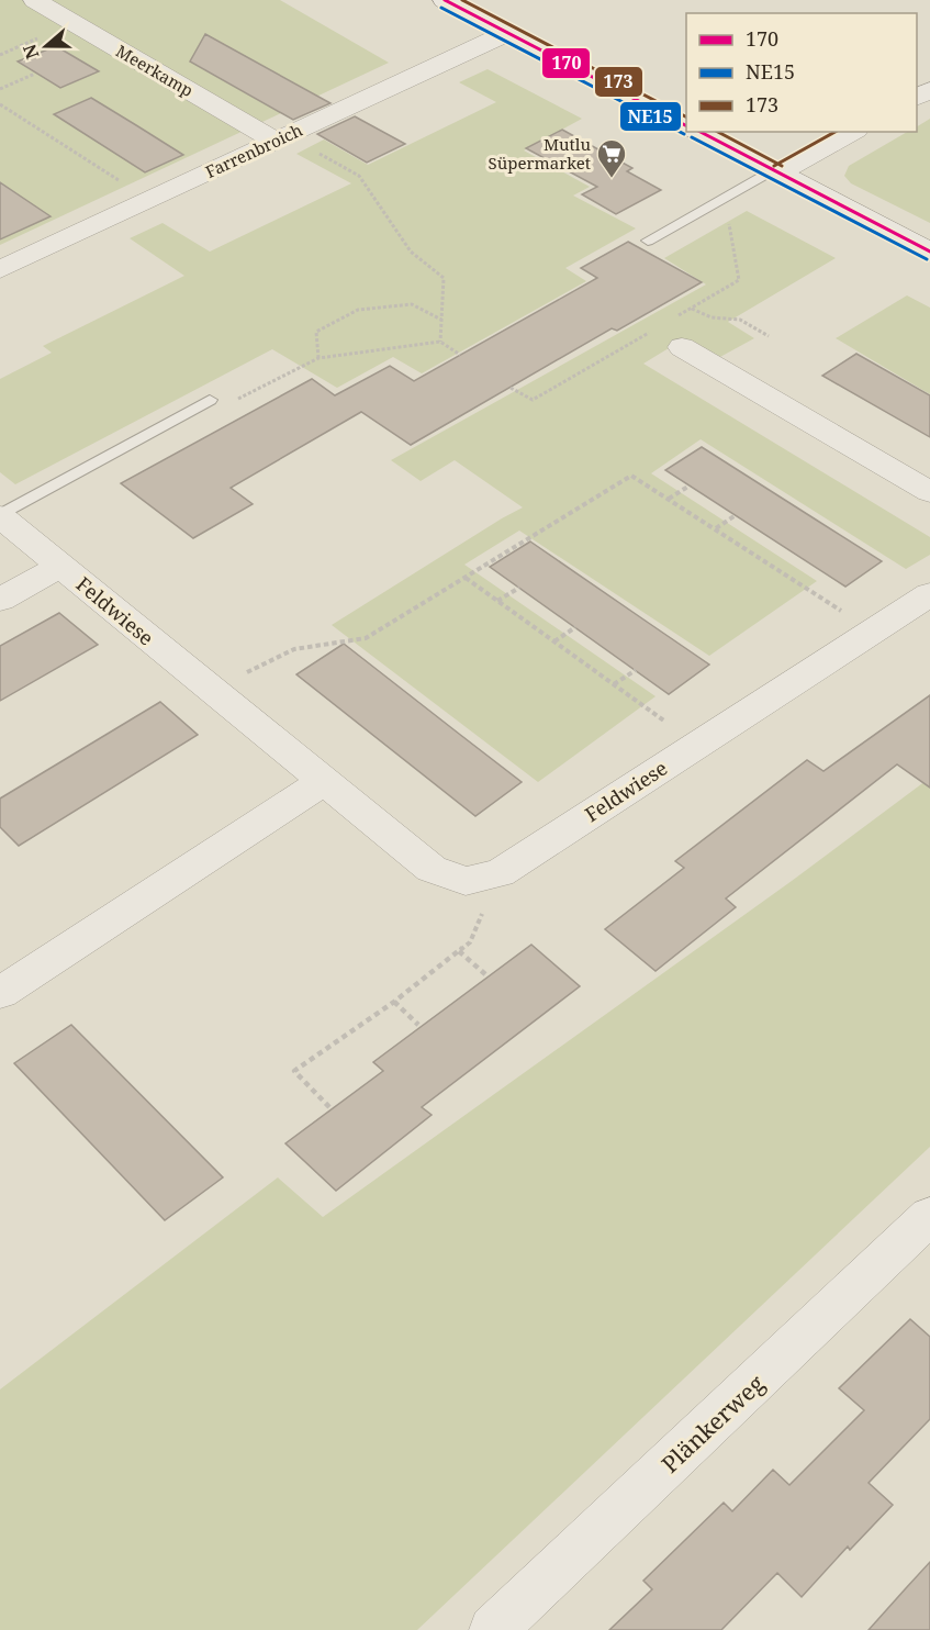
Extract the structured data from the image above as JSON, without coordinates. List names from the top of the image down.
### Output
{
  "streets": {
    "street": [
      "Meerkamp",
      "Farrenbroich",
      "Feldwiese",
      "Plänkerweg"
    ]
  },
  "crossings": [
    ["Meerkamp", "Farrenbroich"]
  ],
  "places": {
    "supermarket": ["Mutlu Süpermarket"]
  },
  "lines": ["transit line 170", "transit line 173", "transit line NE15"],
  "legend": ["170", "NE15", "173"],
  "north": "left"
}
